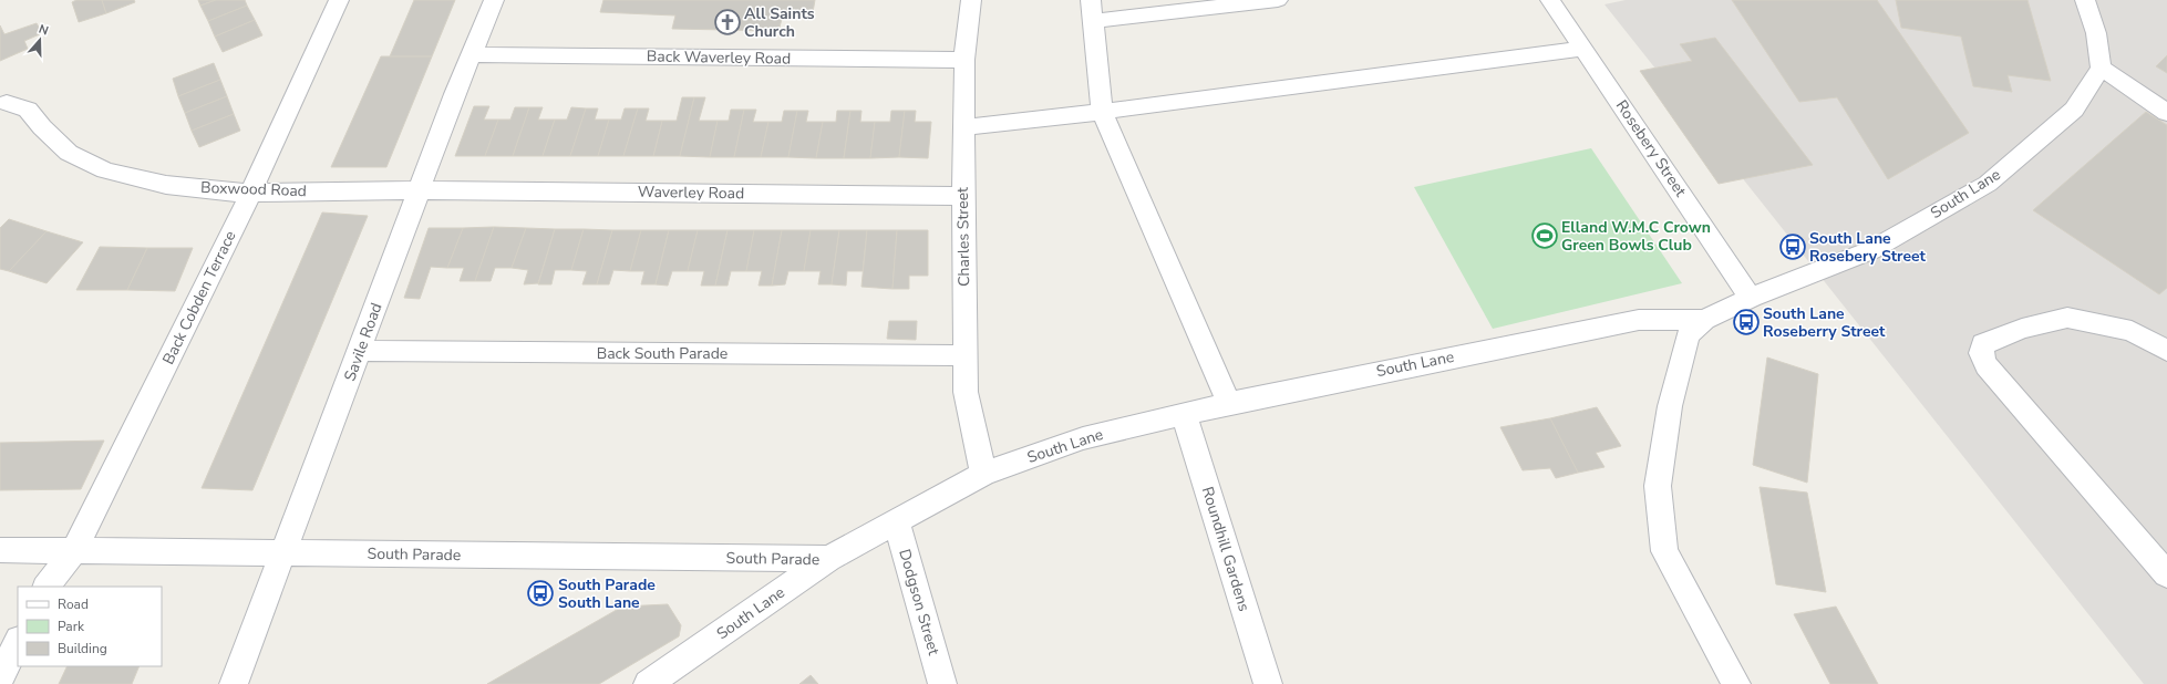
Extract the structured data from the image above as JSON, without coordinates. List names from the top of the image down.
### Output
{
  "streets": {
    "street": [
      "Back Waverley Road",
      "Rosebery Street",
      "Boxwood Road",
      "Waverley Road",
      "South Lane",
      "Charles Street",
      "Back Cobden Terrace",
      "Savile Road",
      "Back South Parade",
      "Roundhill Gardens",
      "South Parade",
      "Dodgson Street"
    ]
  },
  "crossings": [
    ["Back Waverley Road", "Charles Street"],
    ["Back Waverley Road", "Savile Road"],
    ["Rosebery Street", "South Lane"],
    ["Boxwood Road", "Waverley Road"],
    ["Boxwood Road", "Back Cobden Terrace"],
    ["Boxwood Road", "Savile Road"],
    ["Waverley Road", "Charles Street"],
    ["Waverley Road", "Savile Road"],
    ["South Lane", "Charles Street"],
    ["South Lane", "Roundhill Gardens"],
    ["South Lane", "South Parade"],
    ["South Lane", "Dodgson Street"],
    ["Charles Street", "Back South Parade"],
    ["Back Cobden Terrace", "South Parade"],
    ["Savile Road", "Back South Parade"],
    ["Savile Road", "South Parade"]
  ],
  "places": {
    "church": ["All Saints Church"],
    "sports": ["Elland W.M.C Crown Green Bowls Club"],
    "bus stop": ["South Lane Rosebery Street", "South Lane Roseberry Street", "South Parade South Lane"]
  },
  "legend": ["Road", "Park", "Building"],
  "north": "top"
}
